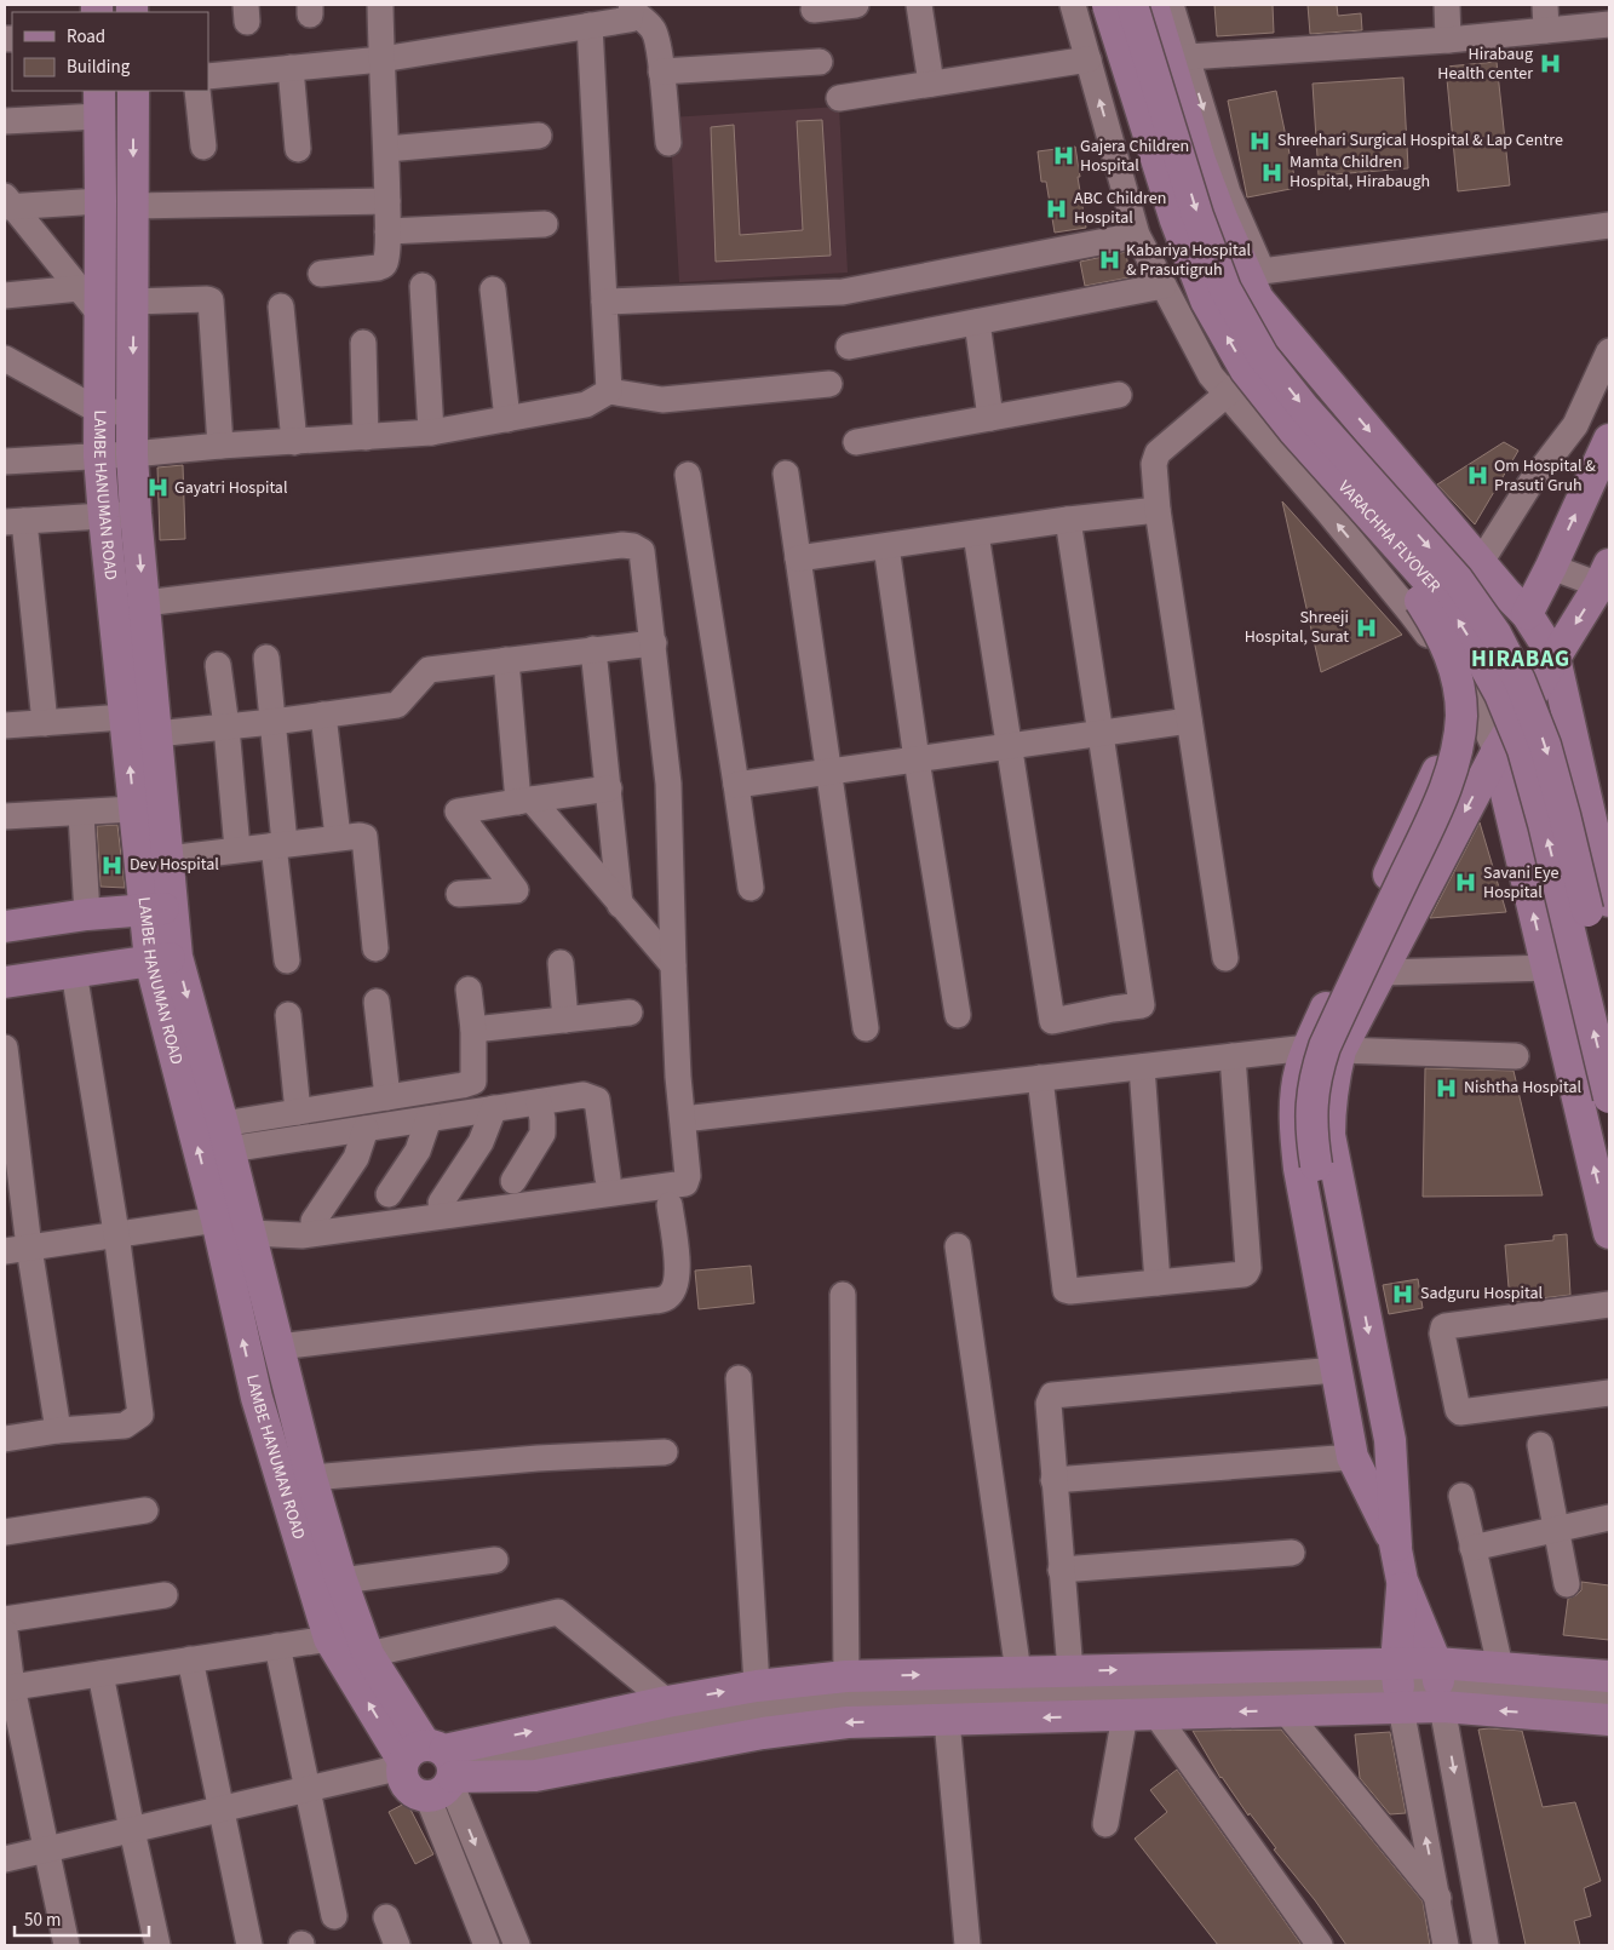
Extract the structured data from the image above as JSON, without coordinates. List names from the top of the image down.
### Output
{
  "streets": {
    "main road": ["LAMBE HANUMAN ROAD", "VARACHHA FLYOVER"]
  },
  "districts": ["HIRABAG"],
  "places": {
    "hospital": [
      "Hirabaug Health center",
      "Shreehari Surgical Hospital & Lap Centre",
      "Gajera Children Hospital",
      "Mamta Children Hospital, Hirabaugh",
      "ABC Children Hospital",
      "Kabariya Hospital & Prasutigruh",
      "Om Hospital & Prasuti Gruh",
      "Gayatri Hospital",
      "Shreeji Hospital, Surat",
      "Dev Hospital",
      "Savani Eye Hospital",
      "Nishtha Hospital",
      "Sadguru Hospital"
    ]
  },
  "legend": ["Road", "Building"],
  "scale_bar": "50 m"
}
